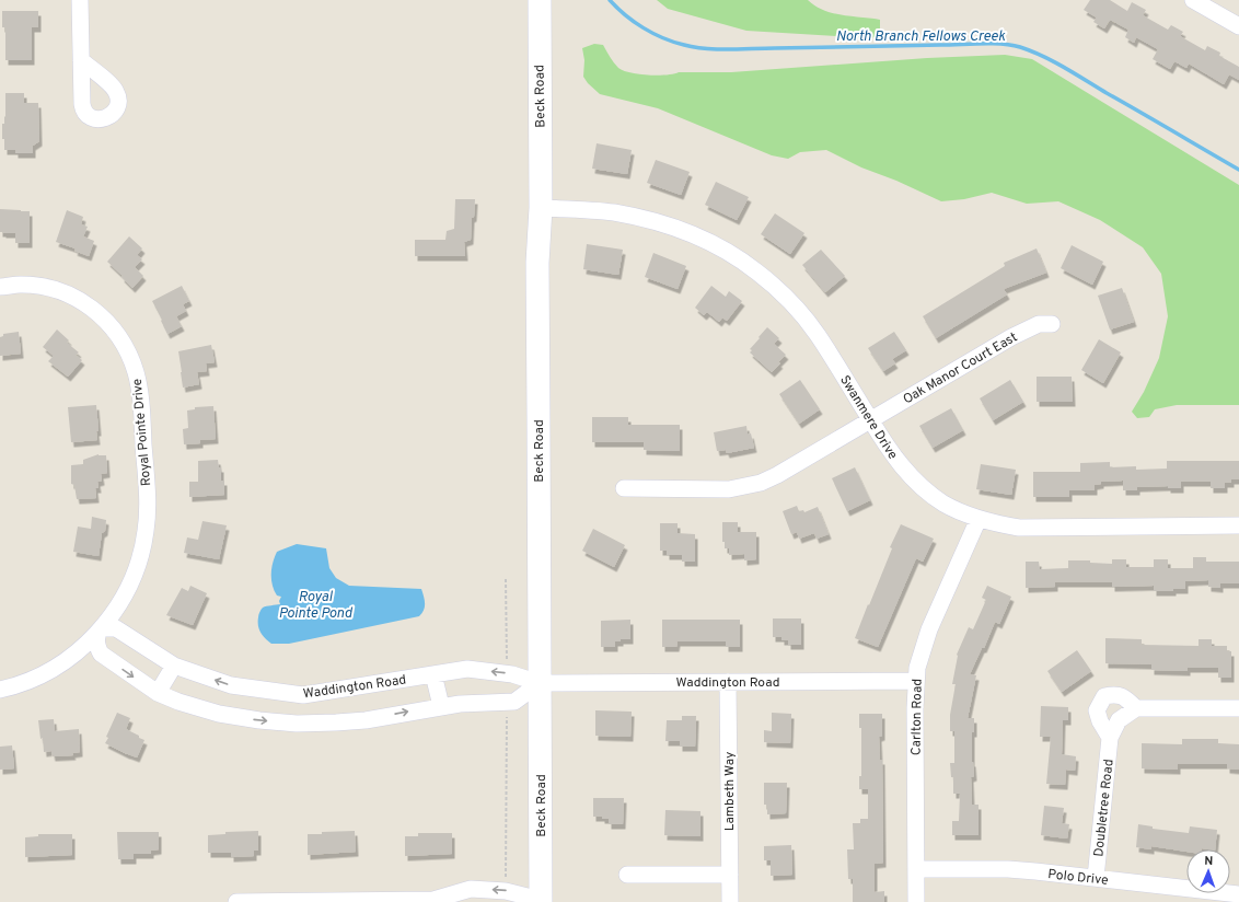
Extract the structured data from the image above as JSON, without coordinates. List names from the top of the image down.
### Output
{
  "streets": {
    "main road": ["Beck Road"],
    "street": [
      "Oak Manor Court East",
      "Swanmere Drive",
      "Royal Pointe Drive",
      "Waddington Road",
      "Carlton Road",
      "Lambeth Way",
      "Doubletree Road",
      "Polo Drive"
    ]
  },
  "crossings": [
    ["Beck Road", "Swanmere Drive"],
    ["Beck Road", "Waddington Road"],
    ["Oak Manor Court East", "Swanmere Drive"],
    ["Swanmere Drive", "Carlton Road"],
    ["Waddington Road", "Carlton Road"],
    ["Waddington Road", "Lambeth Way"],
    ["Carlton Road", "Polo Drive"],
    ["Doubletree Road", "Polo Drive"]
  ],
  "water": ["North Branch Fellows Creek", "Royal Pointe Pond"],
  "north": "top"
}
